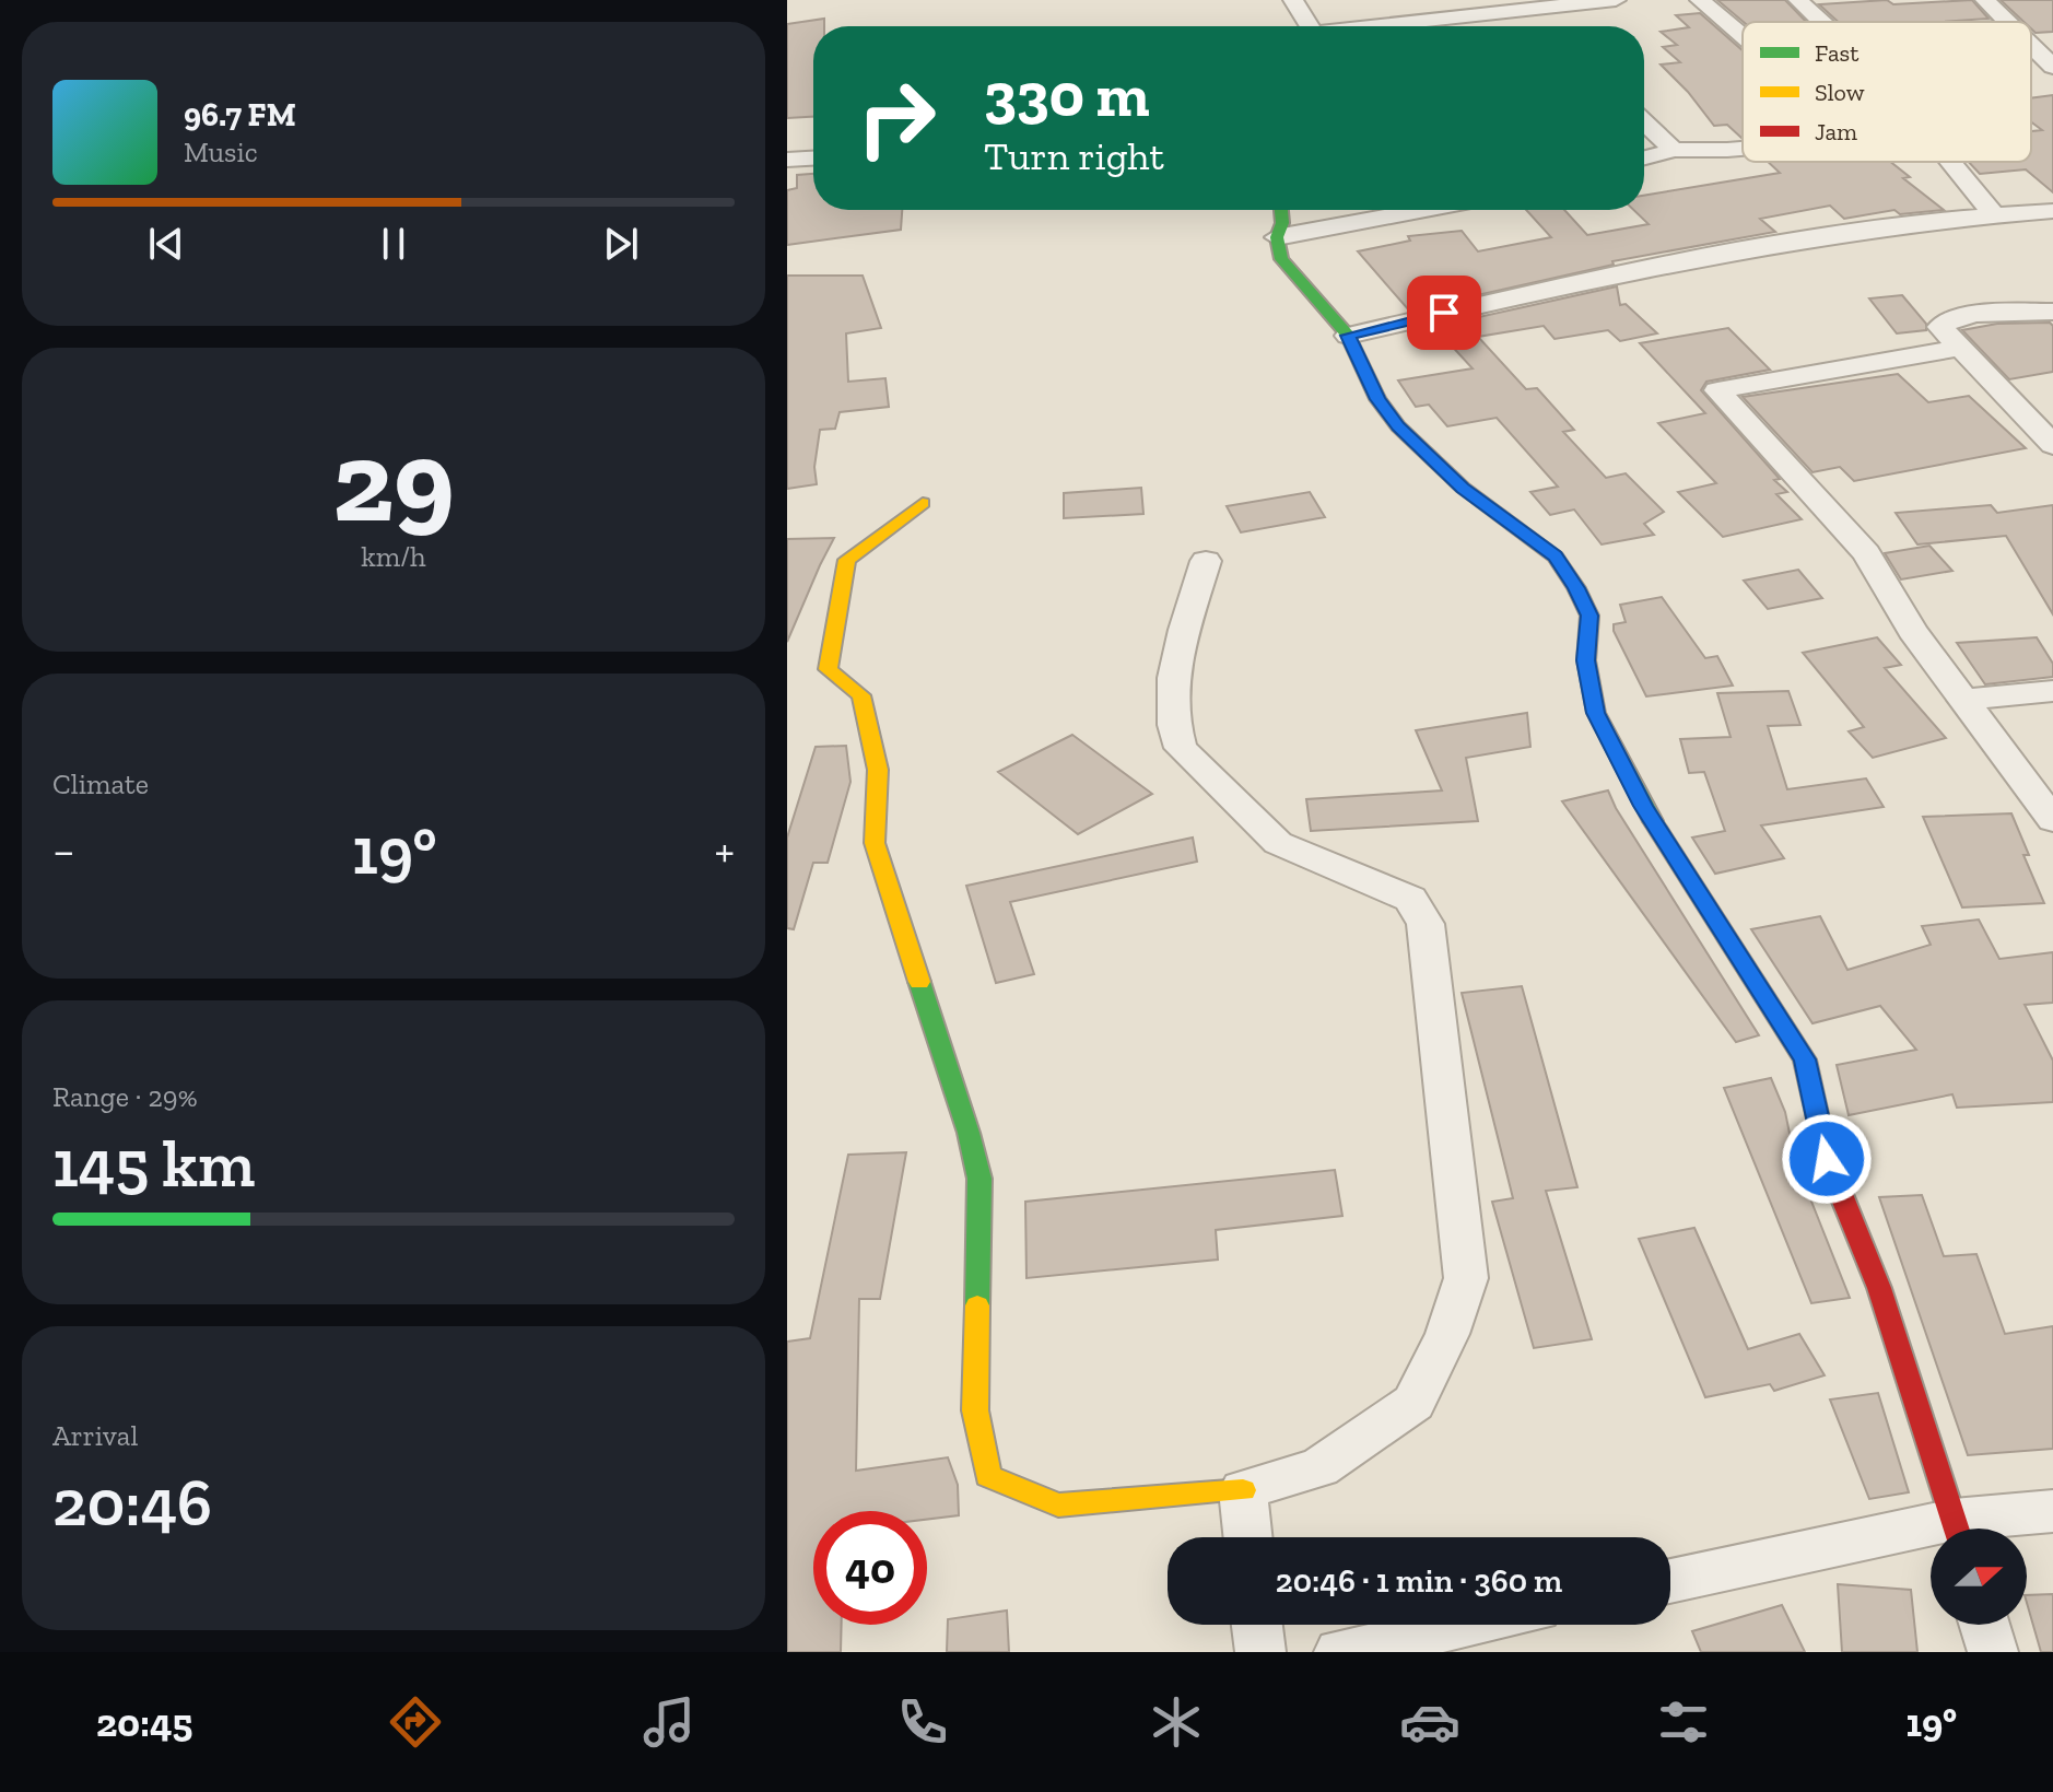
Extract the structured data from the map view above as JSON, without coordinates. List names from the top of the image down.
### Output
{
  "legend": ["Fast", "Slow", "Jam"],
  "north": "right",
  "page": {
    "turn": ["330 m", "Turn right"],
    "song": ["96.7 FM", "Music"],
    "tile": [
      ["29", "km/h"],
      "Climate",
      ["Range · 29%", "145 km"],
      ["Arrival", "20:46"]
    ],
    "heat": ["−", "19°", "+"],
    "limit": "40",
    "trip": "20:46 · 1 min · 360 m",
    "tabs": ["20:45", "19°"]
  }
}
